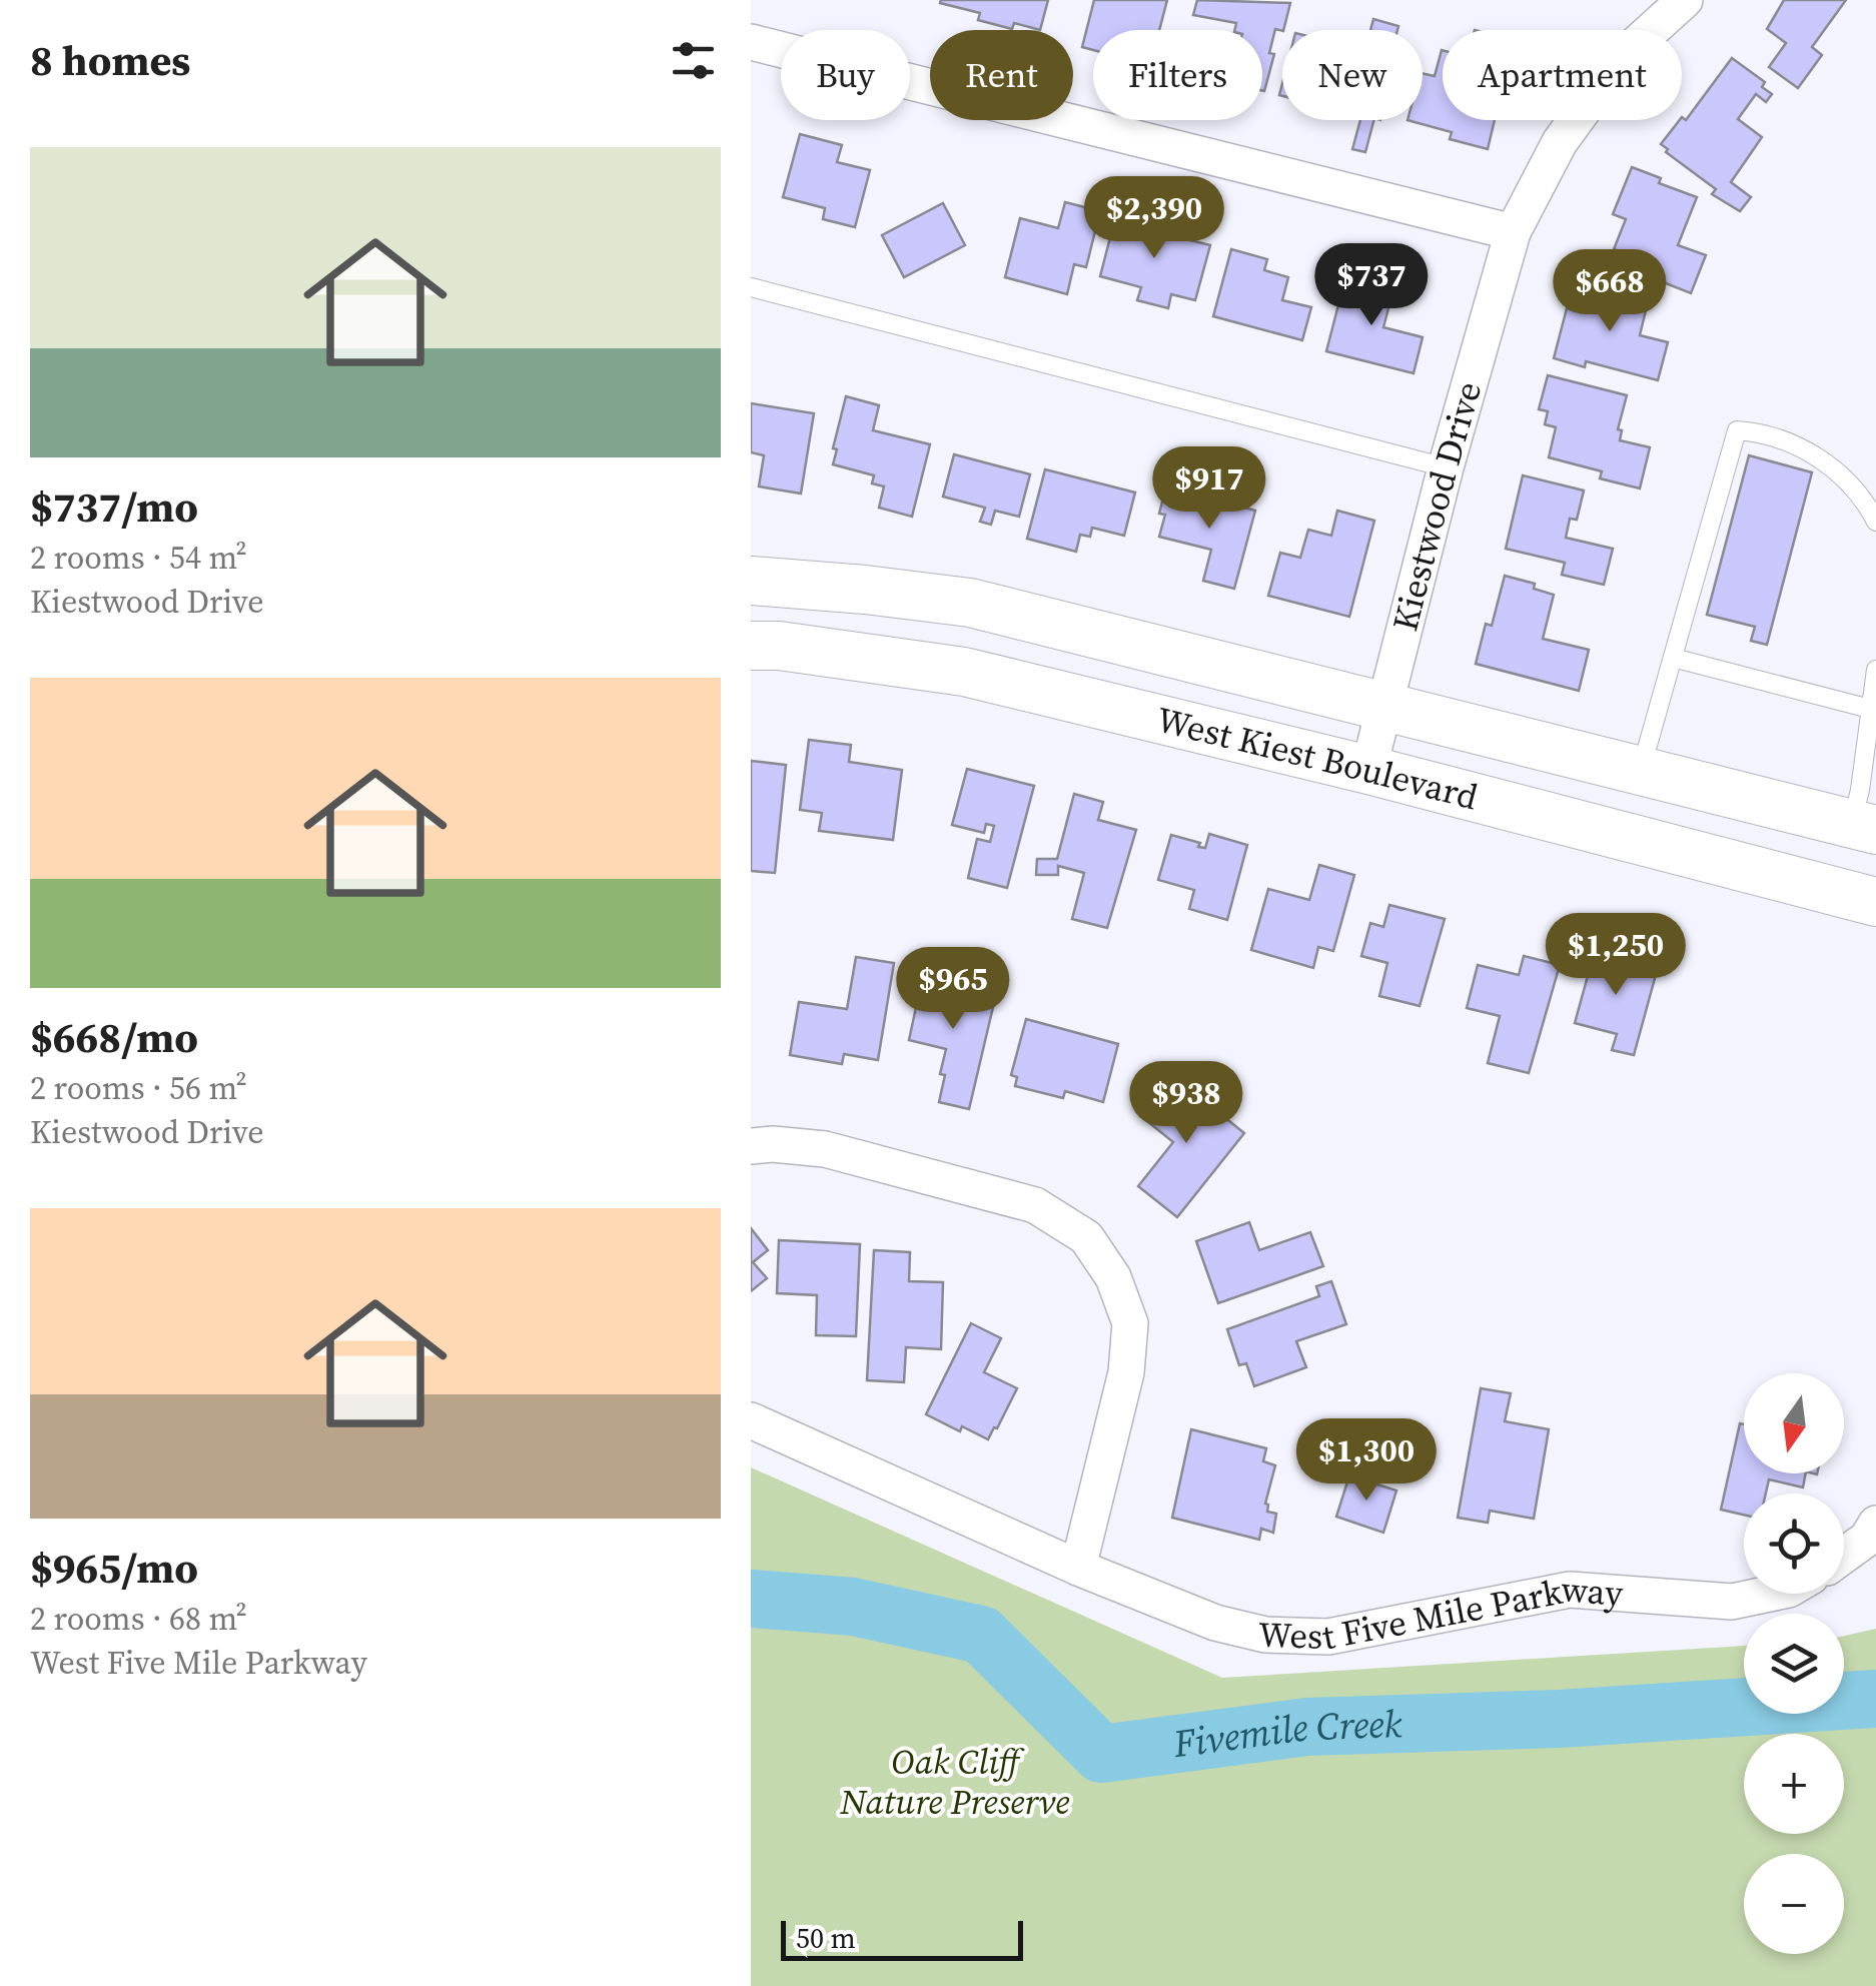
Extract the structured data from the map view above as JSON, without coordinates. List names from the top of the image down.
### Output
{
  "streets": {
    "main road": ["West Kiest Boulevard"],
    "street": ["Kiestwood Drive", "West Five Mile Parkway"]
  },
  "crossings": [
    ["Kiestwood Drive", "West Kiest Boulevard"]
  ],
  "water": ["Fivemile Creek"],
  "parks": ["Oak Cliff Nature Preserve"],
  "scale_bar": "50 m",
  "north": "bottom",
  "page": {
    "heading": "8 homes",
    "chip": [
      "Buy",
      "Rent",
      "Filters",
      "New",
      "Apartment"
    ],
    "list": [
      {
        "name": "$737/mo",
        "note": "2 rooms · 54 m² · Kiestwood Drive"
      },
      {
        "name": "$668/mo",
        "note": "2 rooms · 56 m² · Kiestwood Drive"
      },
      {
        "name": "$965/mo",
        "note": "2 rooms · 68 m² · West Five Mile Parkway"
      }
    ],
    "price": [
      "$2,390",
      "$737",
      "$668",
      "$917",
      "$1,250",
      "$965",
      "$938",
      "$1,300"
    ],
    "map_buttons": ["+", "−"],
    "scale": "50 m"
  }
}
